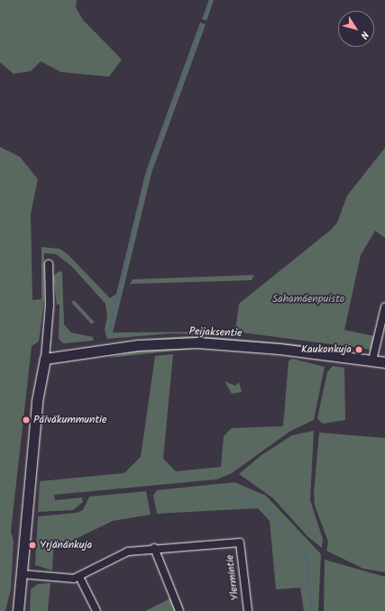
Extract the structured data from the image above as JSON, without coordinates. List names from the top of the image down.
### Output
{
  "streets": {
    "street": ["Peijaksentie", "Ylermintie"]
  },
  "parks": ["Sahamäenpuisto"],
  "places": ["Kaukonkuja", "Päiväkummuntie", "Yrjänänkuja"],
  "north": "bottom right"
}
